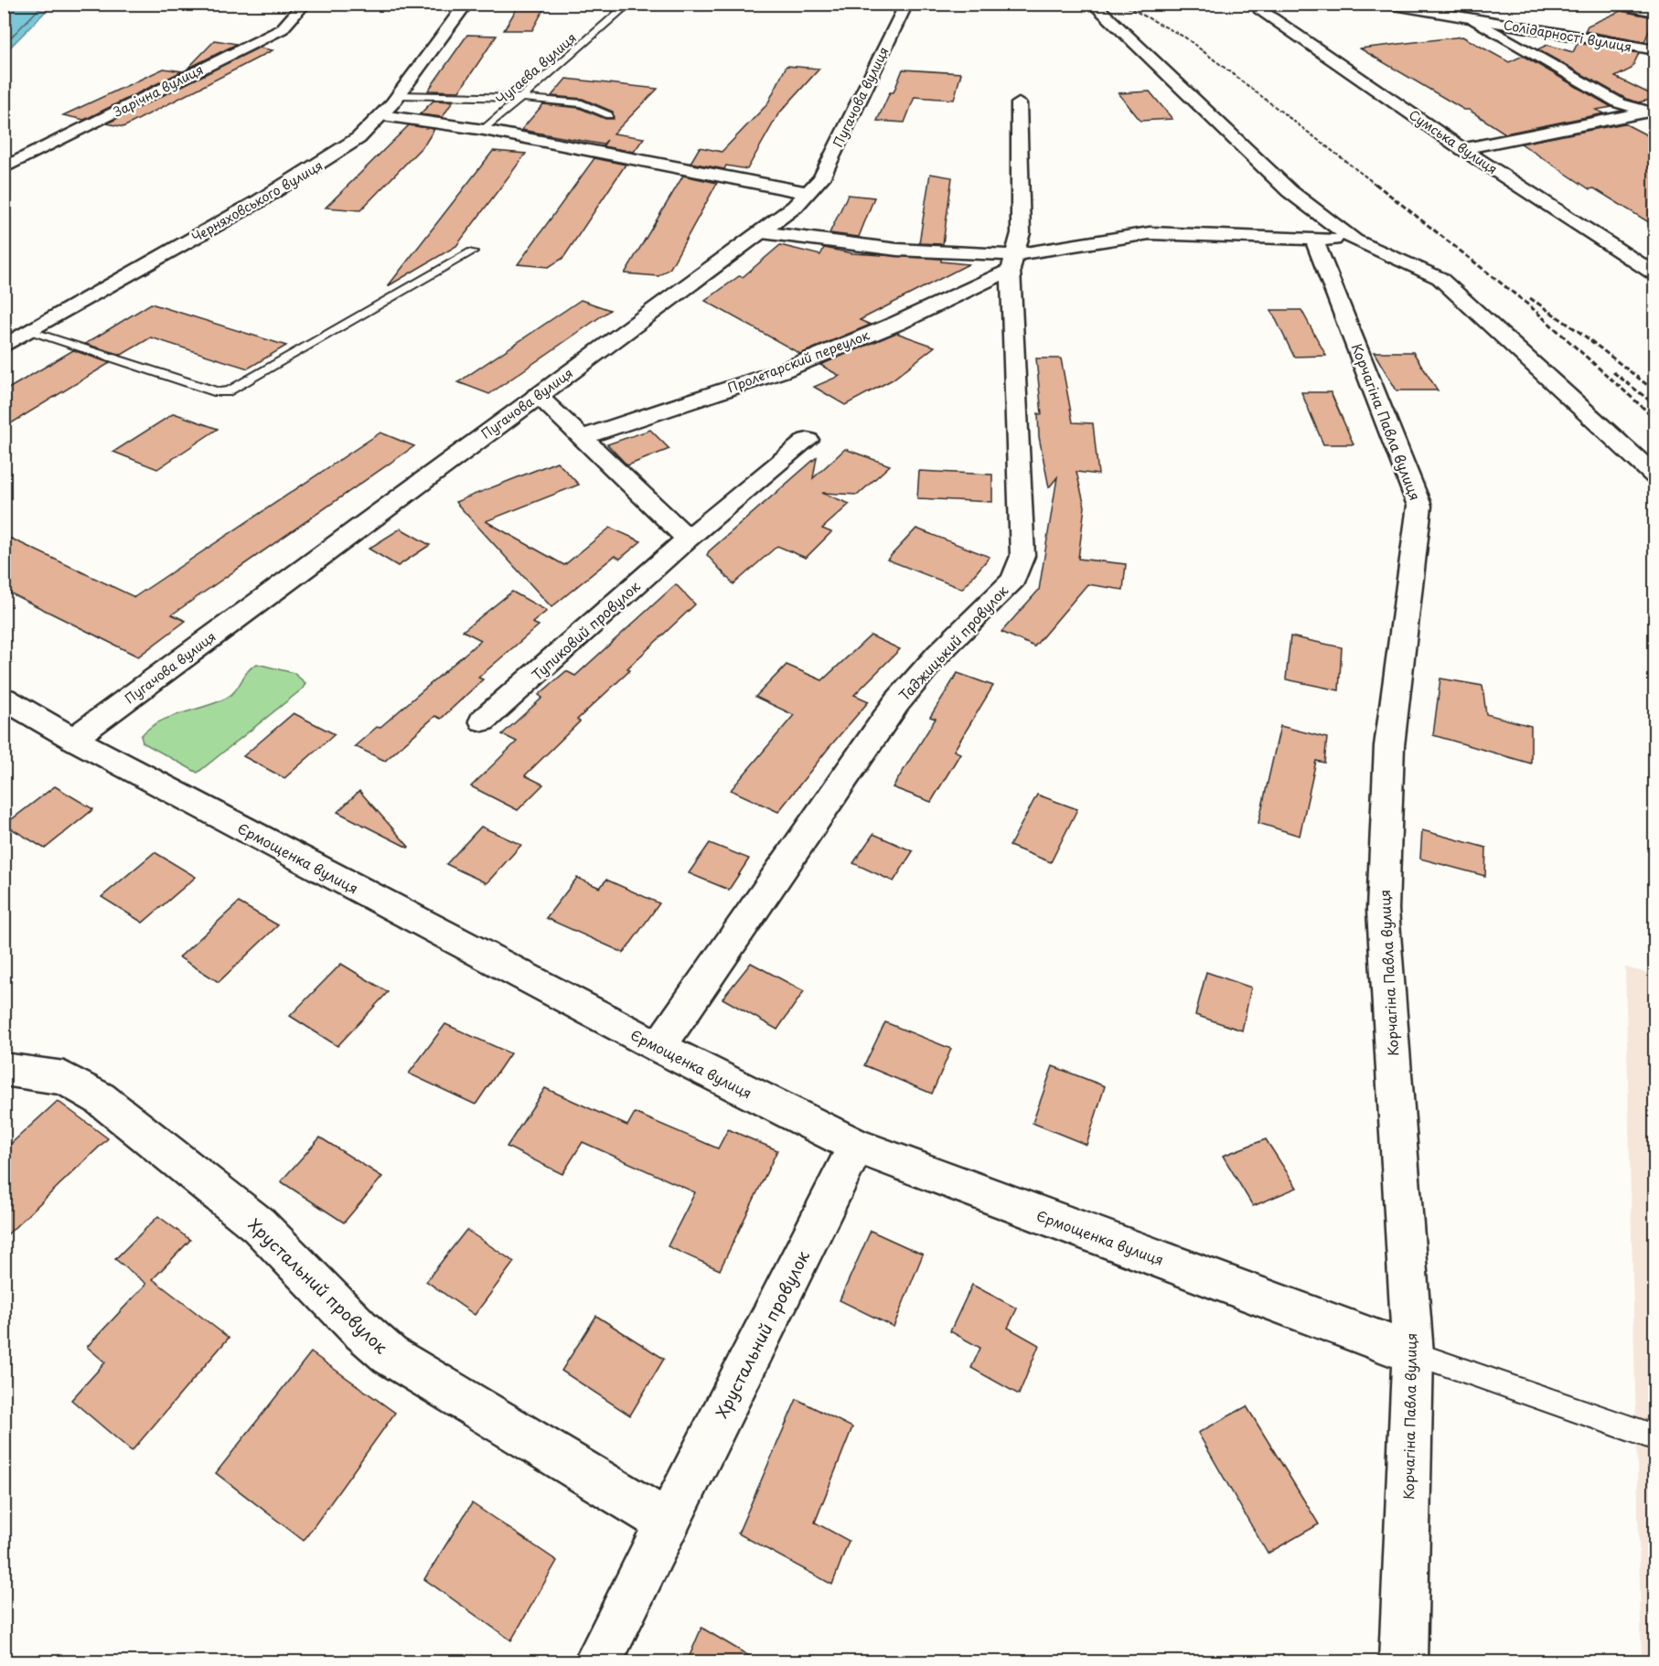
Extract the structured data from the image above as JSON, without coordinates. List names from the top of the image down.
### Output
{
  "streets": {
    "street": [
      "Солідарності вулиця",
      "Зарічна вулиця",
      "Пугачова вулиця",
      "Сумська вулиця",
      "Черняховського вулиця",
      "Пролетарский переулок",
      "Корчагіна Павла вулиця",
      "Тупиковий провулок",
      "Таджицький провулок",
      "Єрмощенка вулиця",
      "Хрустальний провулок"
    ],
    "lane": ["Чугаєва вулиця"]
  },
  "crossings": [
    ["Пугачова вулиця", "Єрмощенка вулиця"],
    ["Пролетарский переулок", "Таджицький провулок"],
    ["Корчагіна Павла вулиця", "Єрмощенка вулиця"],
    ["Таджицький провулок", "Єрмощенка вулиця"],
    ["Єрмощенка вулиця", "Хрустальний провулок"]
  ]
}
